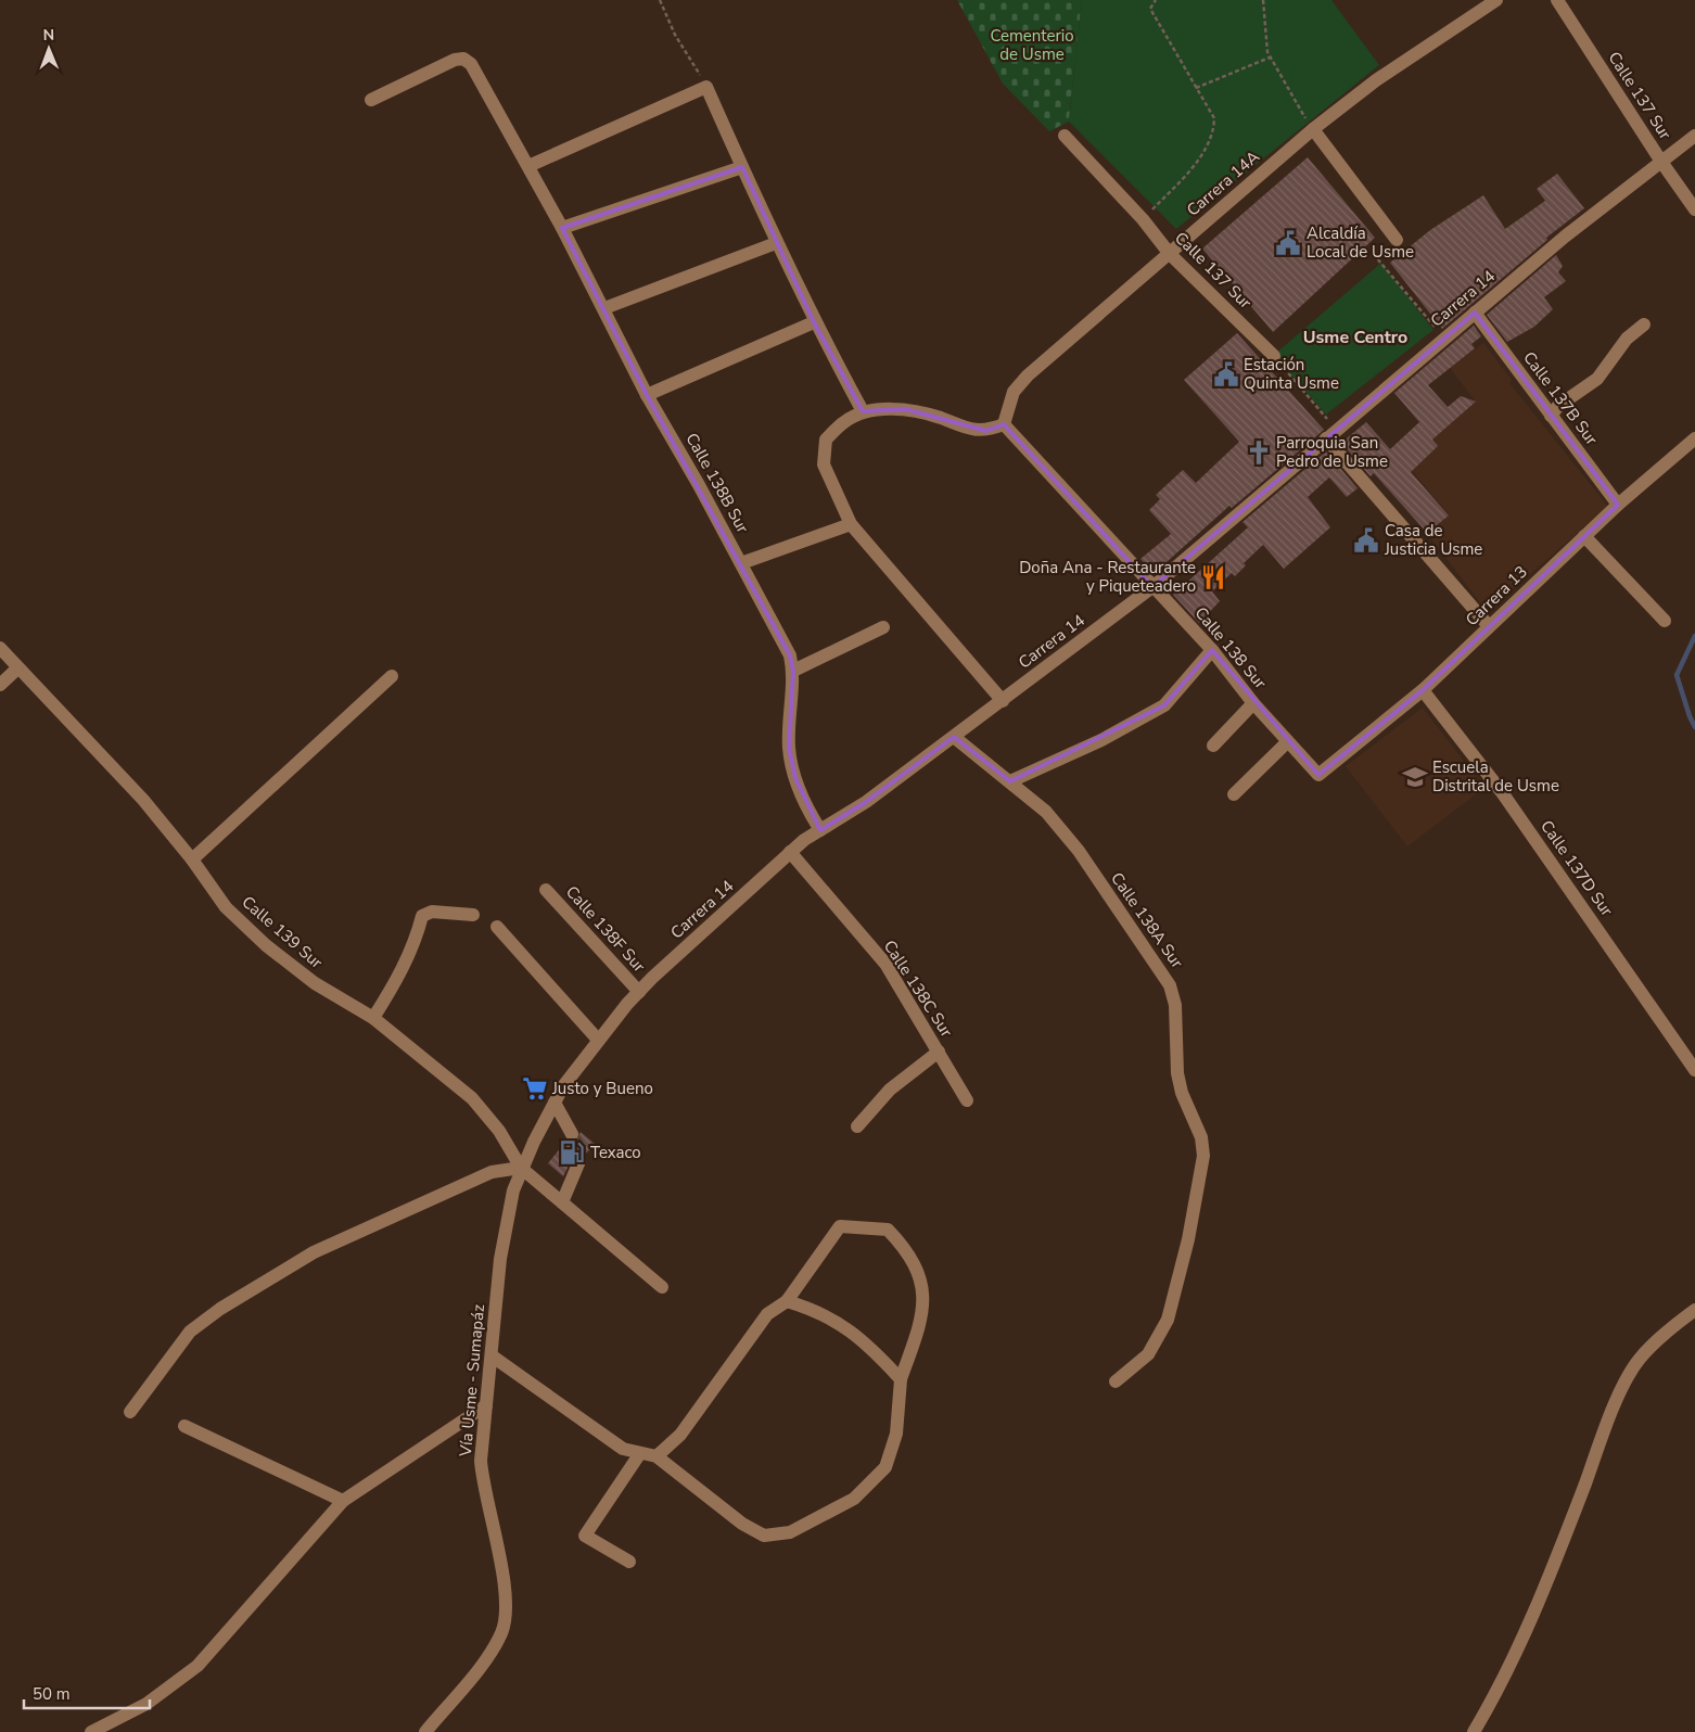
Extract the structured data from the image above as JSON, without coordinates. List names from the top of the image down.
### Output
{
  "streets": {
    "street": [
      "Calle 137 Sur",
      "Carrera 14A",
      "Carrera 14",
      "Calle 137B Sur",
      "Calle 138B Sur",
      "Carrera 13",
      "Calle 138 Sur",
      "Calle 137D Sur",
      "Calle 138A Sur",
      "Calle 138F Sur",
      "Calle 139 Sur",
      "Calle 138C Sur",
      "Vía Usme - Sumapáz"
    ]
  },
  "crossings": [
    ["Calle 137 Sur", "Carrera 14A"],
    ["Calle 137 Sur", "Carrera 14"],
    ["Carrera 14A", "Calle 138 Sur"],
    ["Carrera 14", "Calle 137B Sur"],
    ["Carrera 14", "Calle 138B Sur"],
    ["Carrera 14", "Calle 138 Sur"],
    ["Carrera 14", "Calle 138A Sur"],
    ["Carrera 14", "Calle 138F Sur"],
    ["Carrera 14", "Calle 139 Sur"],
    ["Carrera 14", "Calle 138C Sur"],
    ["Carrera 14", "Vía Usme - Sumapáz"],
    ["Calle 137B Sur", "Carrera 13"],
    ["Carrera 13", "Calle 138 Sur"],
    ["Carrera 13", "Calle 137D Sur"],
    ["Calle 139 Sur", "Vía Usme - Sumapáz"]
  ],
  "districts": ["Usme Centro"],
  "parks": ["Cementerio de Usme"],
  "places": {
    "public building": ["Alcaldía Local de Usme", "Estación Quinta Usme", "Casa de Justicia Usme"],
    "church": ["Parroquia San Pedro de Usme"],
    "restaurant": ["Doña Ana - Restaurante y Piqueteadero"],
    "school or university": ["Escuela Distrital de Usme"],
    "supermarket": ["Justo y Bueno"],
    "fuel station": ["Texaco"]
  },
  "scale_bar": "50 m",
  "north": "top"
}
